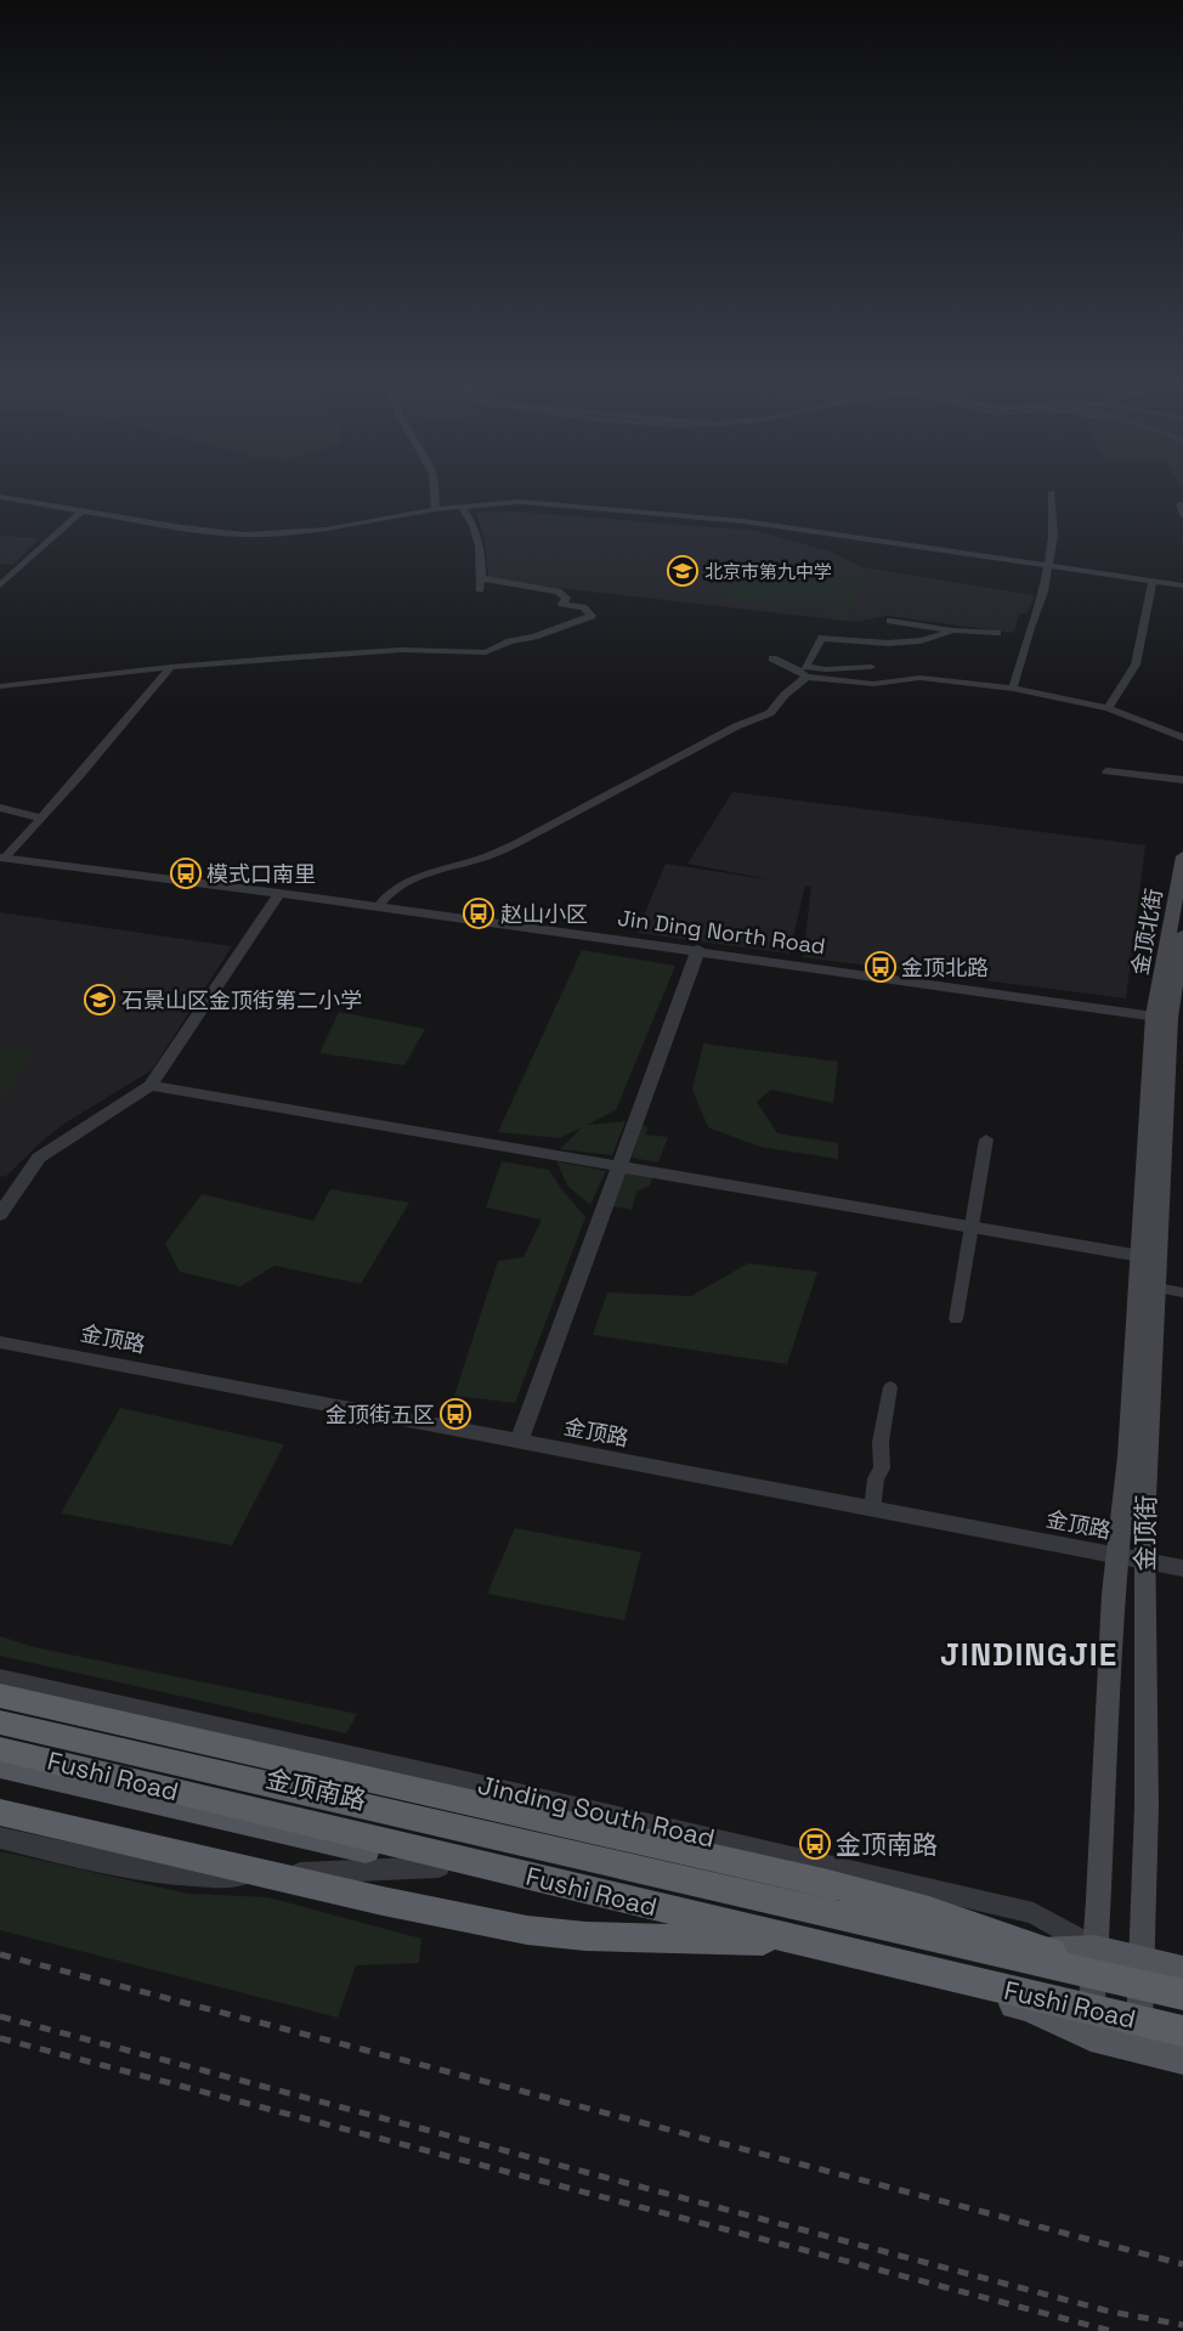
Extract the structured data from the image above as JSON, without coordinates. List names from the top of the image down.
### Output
{
  "streets": {
    "highway": ["Fushi Road"],
    "main road": [
      "金顶北街",
      "金顶街",
      "金顶南路",
      "Jinding South Road"
    ],
    "street": ["Jin Ding North Road", "金顶路"]
  },
  "crossings": [
    ["Jin Ding North Road", "金顶北街"],
    ["Jin Ding North Road", "金顶街"],
    ["金顶北街", "金顶街"],
    ["金顶路", "金顶街"],
    ["金顶街", "Fushi Road"],
    ["金顶街", "金顶南路"],
    ["金顶街", "Jinding South Road"],
    ["Fushi Road", "Jinding South Road"],
    ["金顶南路", "Jinding South Road"]
  ],
  "districts": ["JINDINGJIE"],
  "places": {
    "school or university": ["北京市第九中学", "石景山区金顶街第二小学"],
    "bus stop": [
      "模式口南里",
      "赵山小区",
      "金顶北路",
      "金顶街五区",
      "金顶南路"
    ]
  }
}
